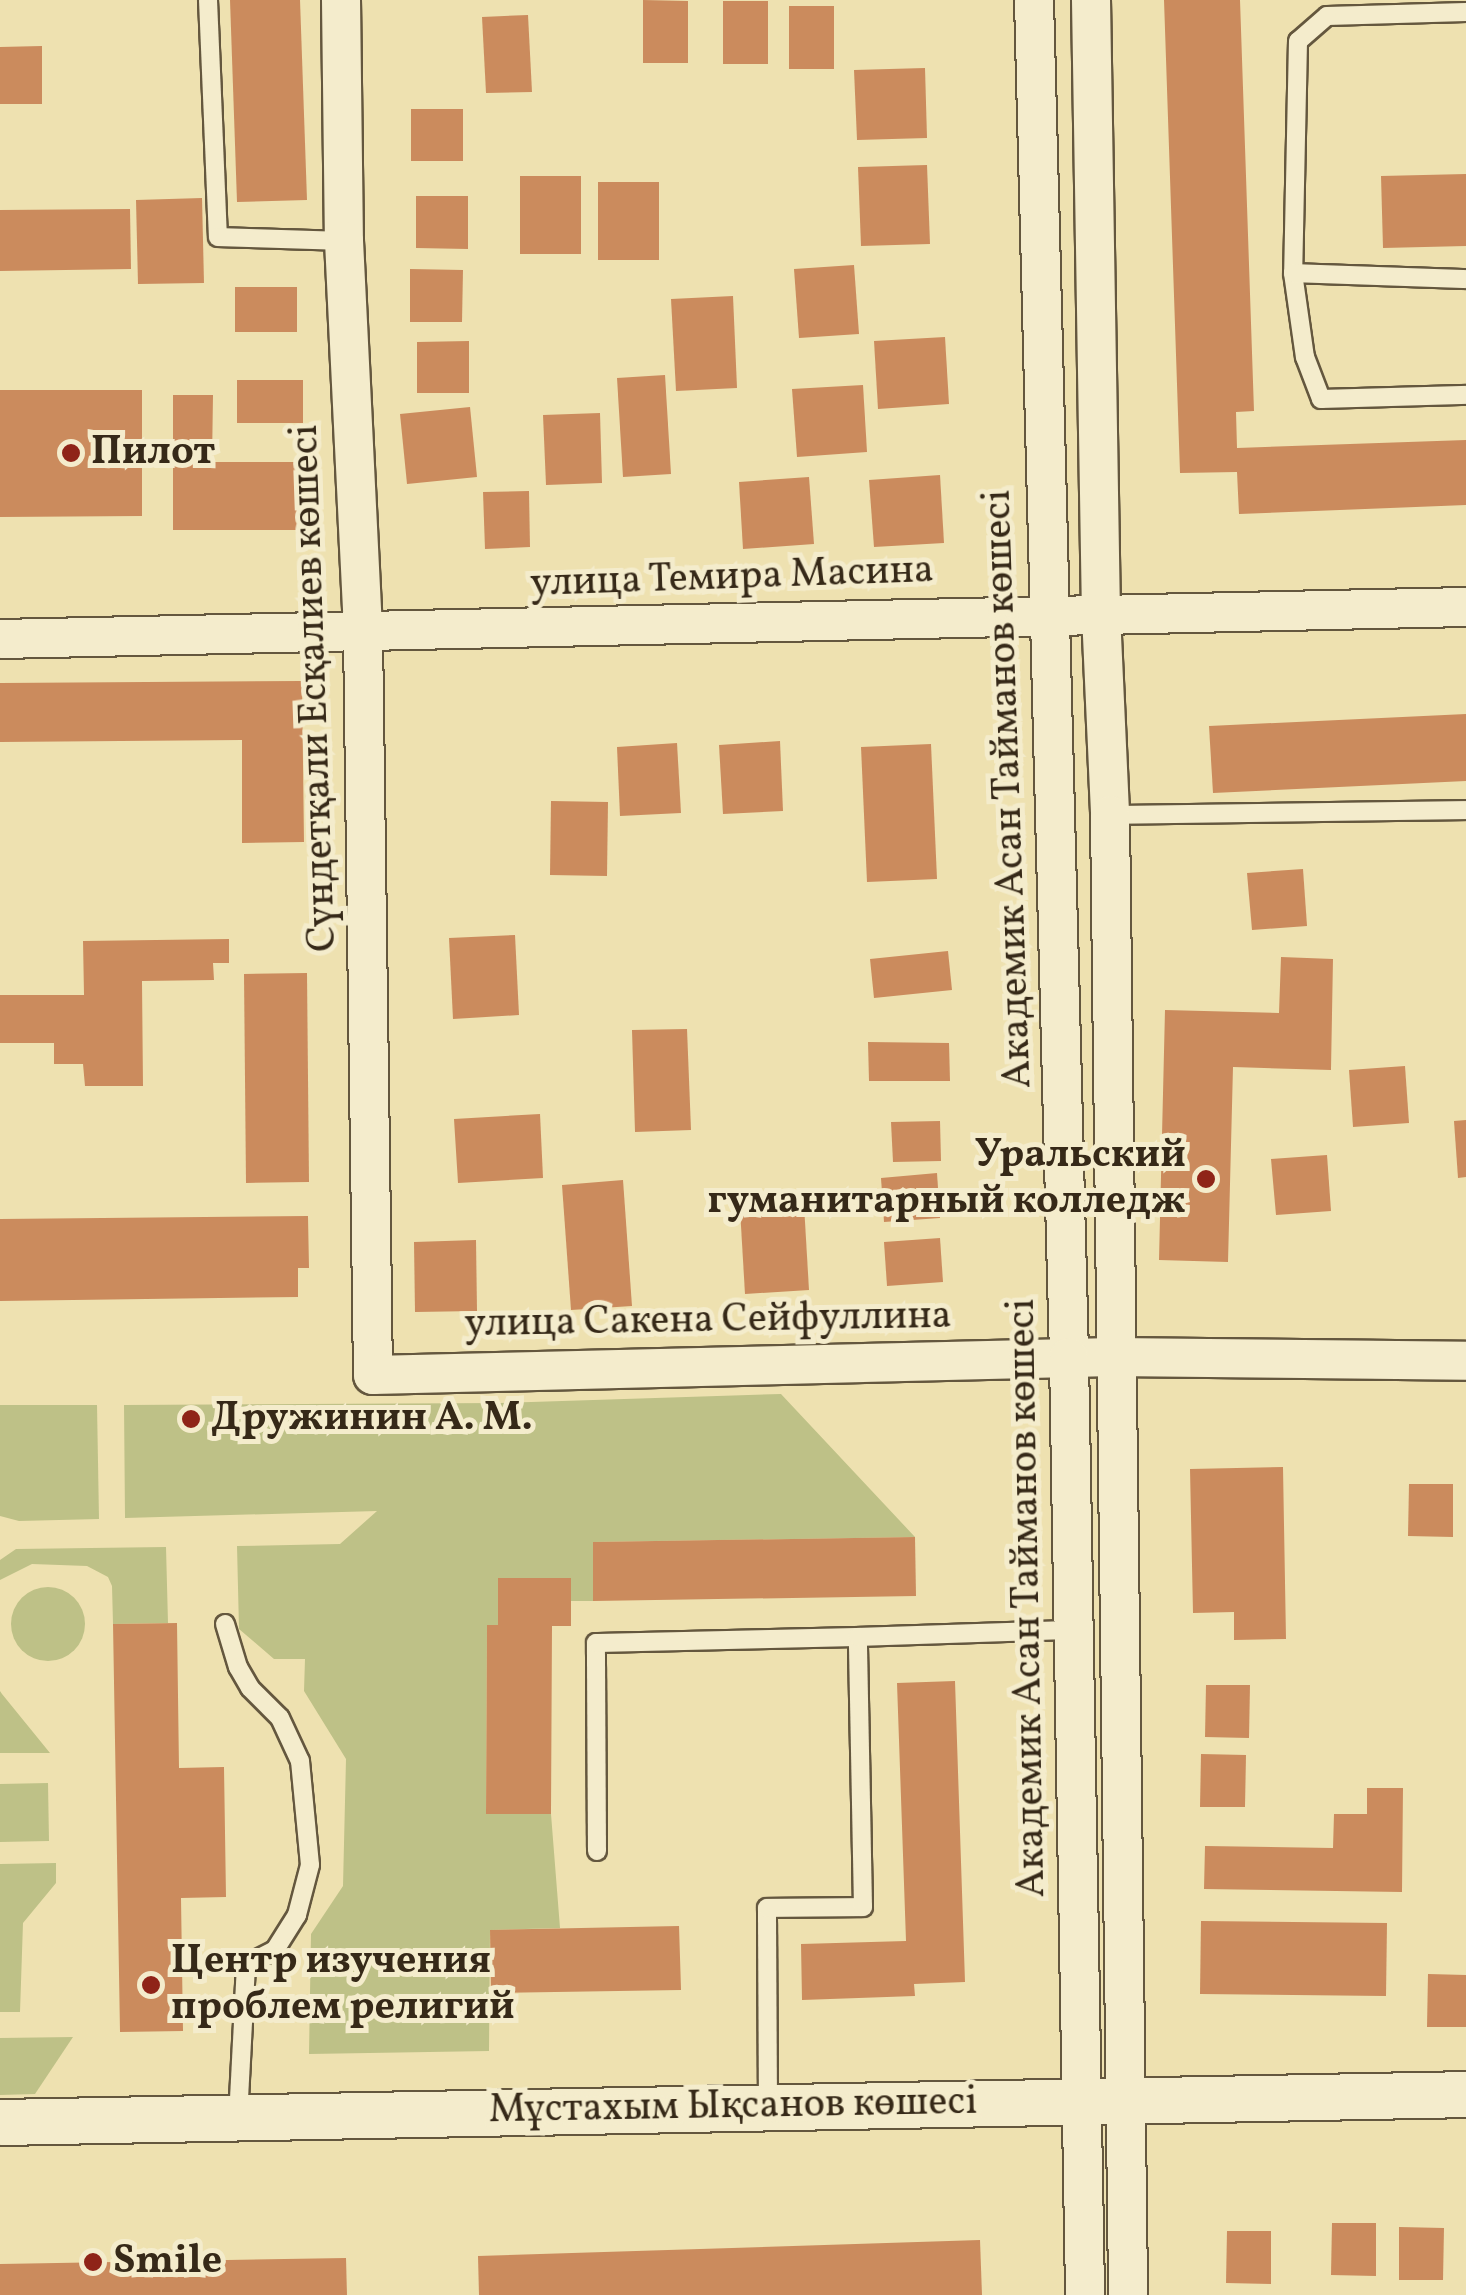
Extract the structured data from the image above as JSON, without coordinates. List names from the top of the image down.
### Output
{
  "streets": {
    "street": [
      "улица Темира Масина",
      "Сүндетқали Есқалиев көшесі",
      "Академик Асан Тайманов көшесі",
      "улица Сакена Сейфуллина",
      "Мұстахым Ықсанов көшесі"
    ]
  },
  "crossings": [
    ["улица Темира Масина", "Сүндетқали Есқалиев көшесі"],
    ["улица Темира Масина", "Академик Асан Тайманов көшесі"],
    ["Сүндетқали Есқалиев көшесі", "улица Сакена Сейфуллина"],
    ["Академик Асан Тайманов көшесі", "улица Сакена Сейфуллина"],
    ["Академик Асан Тайманов көшесі", "Мұстахым Ықсанов көшесі"]
  ],
  "places": [
    "Пилот",
    "Уральский гуманитарный колледж",
    "Дружинин А. М.",
    "Центр изучения проблем религий",
    "Smile"
  ]
}
